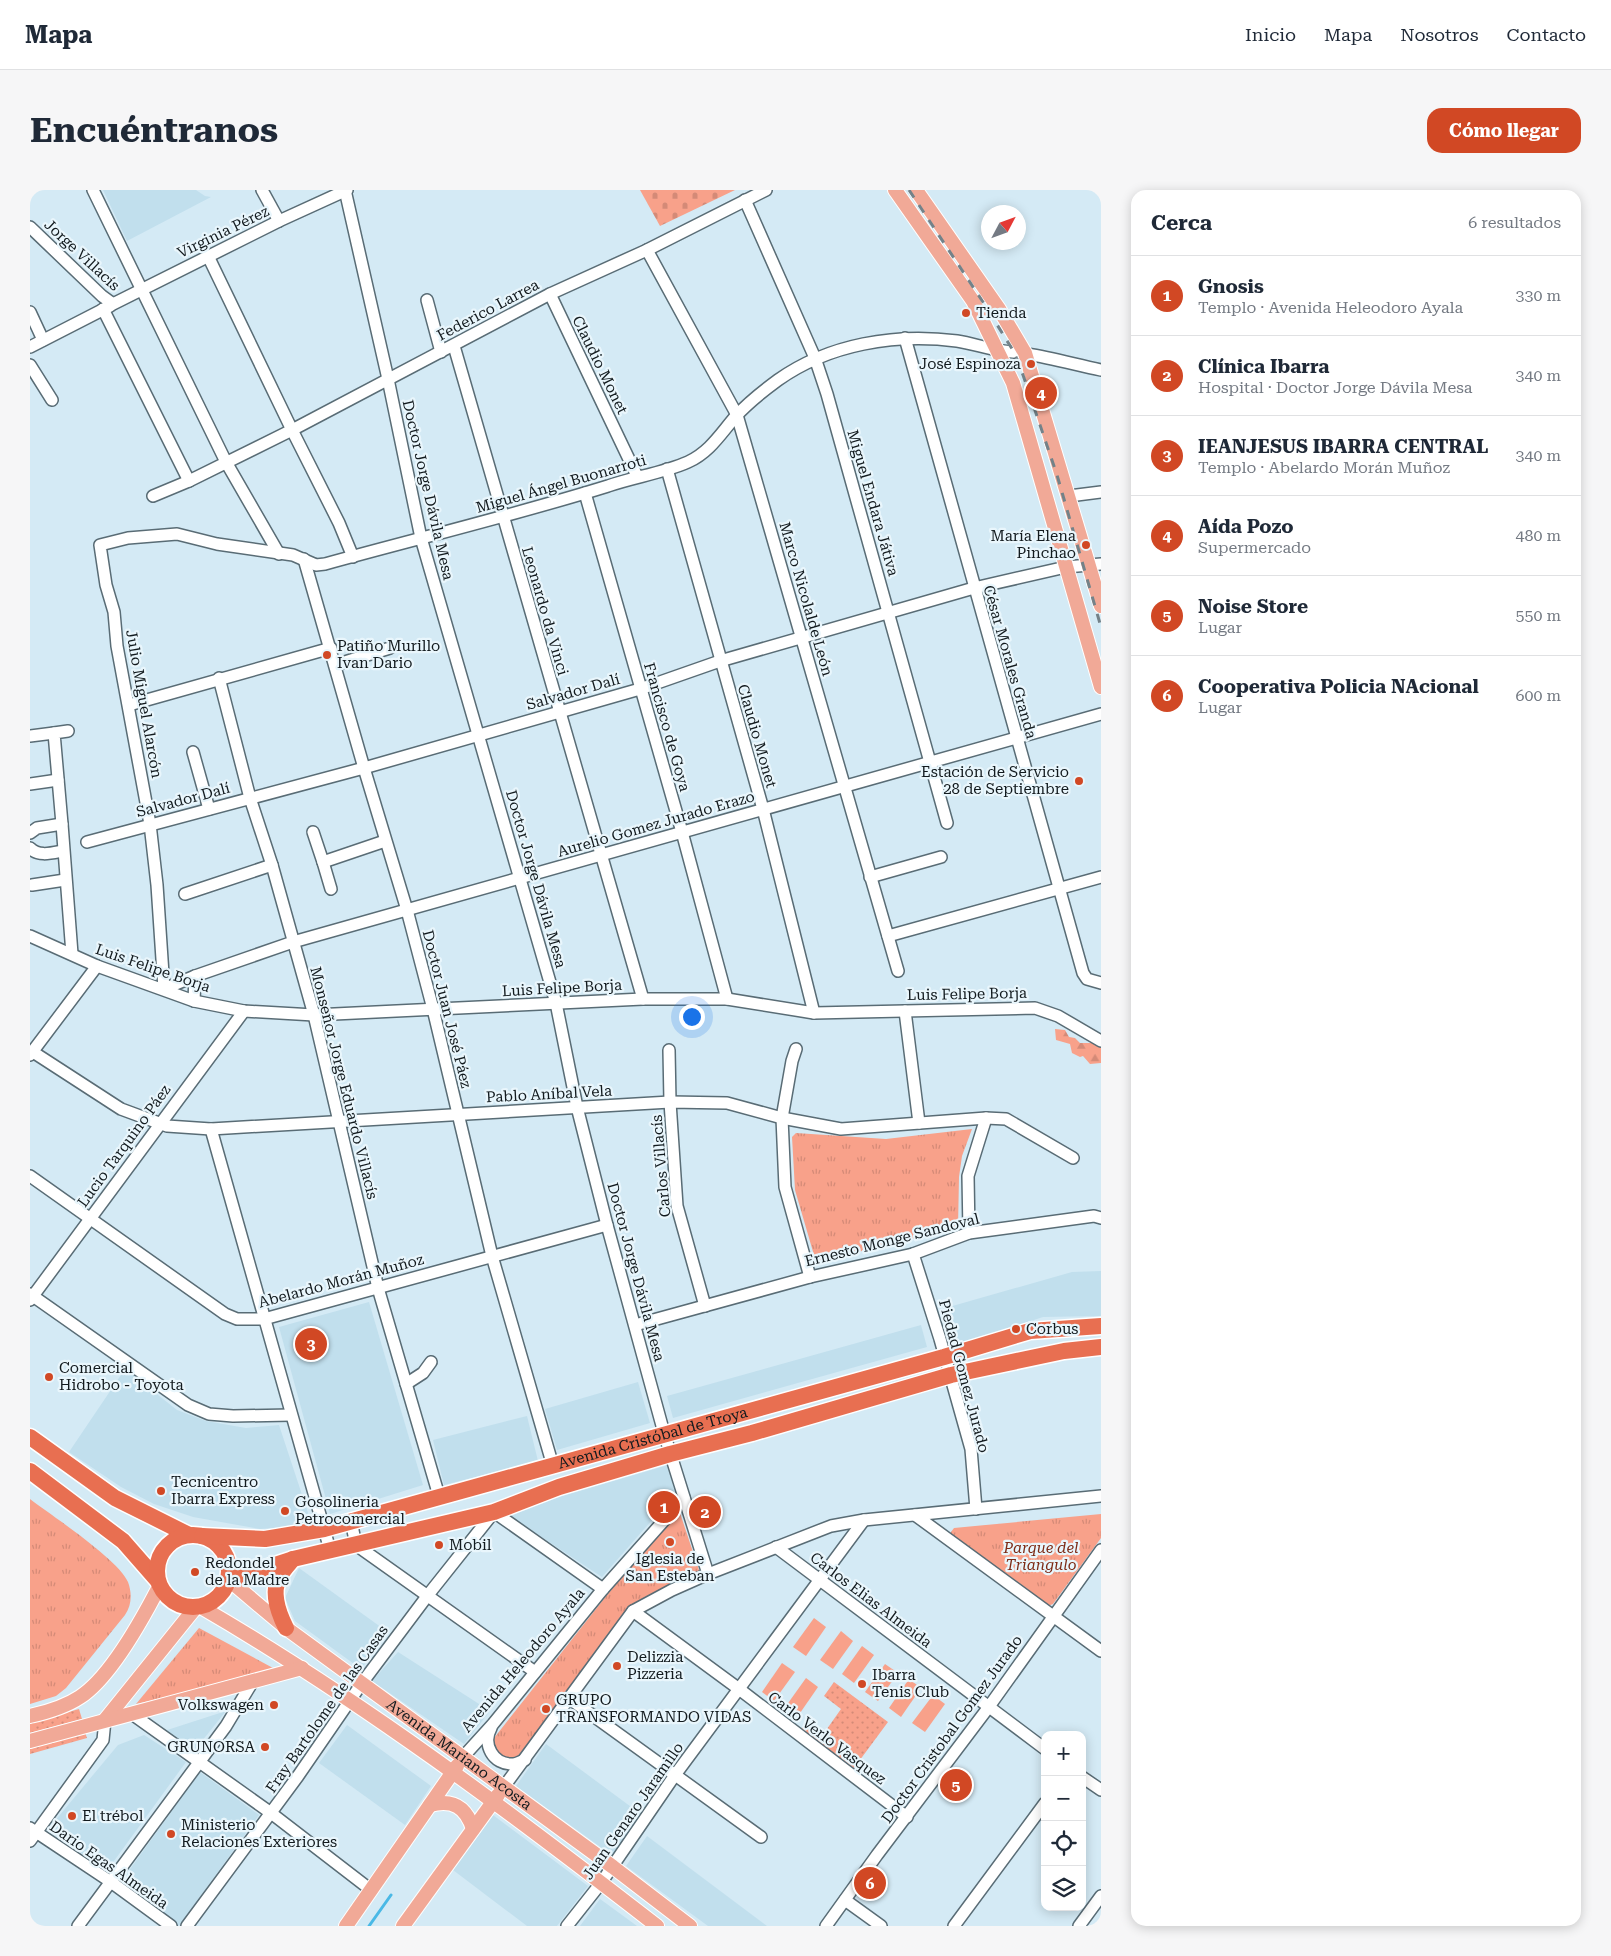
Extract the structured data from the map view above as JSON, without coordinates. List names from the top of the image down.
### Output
{
  "streets": {
    "highway": ["Avenida Cristóbal de Troya"],
    "main road": ["Avenida Heleodoro Ayala", "Avenida Mariano Acosta"],
    "street": [
      "Virginia Pérez",
      "Jorge Villacís",
      "Federico Larrea",
      "Claudio Monet",
      "Miguel Ángel Buonarroti",
      "Doctor Jorge Dávila Mesa",
      "Miguel Endara Játiva",
      "Marco Nicolalde León",
      "Leonardo da Vinci",
      "César Morales Granda",
      "Salvador Dalí",
      "Julio Miguel Alarcón",
      "Francisco de Goya",
      "Aurelio Gomez Jurado Erazo",
      "Luis Felipe Borja",
      "Doctor Juan José Páez",
      "Monseñor Jorge Eduardo Villacís",
      "Pablo Aníbal Vela",
      "Lucio Tarquino Páez",
      "Carlos Villacís",
      "Ernesto Monge Sandoval",
      "Abelardo Morán Muñoz",
      "Piedad Gomez Jurado",
      "Carlos Elias Almeida",
      "Fray Bartolome de las Casas",
      "Doctor Cristobal Gomez Jurado",
      "Carlo Verlo Vasquez",
      "Juan Genaro Jaramillo",
      "Dario Egas Almeida"
    ]
  },
  "crossings": [
    ["Virginia Pérez", "Jorge Villacís"],
    ["Virginia Pérez", "Doctor Jorge Dávila Mesa"],
    ["Federico Larrea", "Claudio Monet"],
    ["Federico Larrea", "Doctor Jorge Dávila Mesa"],
    ["Federico Larrea", "Miguel Endara Játiva"],
    ["Federico Larrea", "Marco Nicolalde León"],
    ["Federico Larrea", "Leonardo da Vinci"],
    ["Claudio Monet", "Miguel Ángel Buonarroti"],
    ["Claudio Monet", "Salvador Dalí"],
    ["Claudio Monet", "Aurelio Gomez Jurado Erazo"],
    ["Claudio Monet", "Luis Felipe Borja"],
    ["Miguel Ángel Buonarroti", "Doctor Jorge Dávila Mesa"],
    ["Miguel Ángel Buonarroti", "Miguel Endara Játiva"],
    ["Miguel Ángel Buonarroti", "Marco Nicolalde León"],
    ["Miguel Ángel Buonarroti", "Leonardo da Vinci"],
    ["Miguel Ángel Buonarroti", "César Morales Granda"],
    ["Miguel Ángel Buonarroti", "Julio Miguel Alarcón"],
    ["Miguel Ángel Buonarroti", "Francisco de Goya"],
    ["Miguel Ángel Buonarroti", "Doctor Juan José Páez"],
    ["Doctor Jorge Dávila Mesa", "Salvador Dalí"],
    ["Doctor Jorge Dávila Mesa", "Aurelio Gomez Jurado Erazo"],
    ["Doctor Jorge Dávila Mesa", "Luis Felipe Borja"],
    ["Doctor Jorge Dávila Mesa", "Pablo Aníbal Vela"],
    ["Doctor Jorge Dávila Mesa", "Ernesto Monge Sandoval"],
    ["Doctor Jorge Dávila Mesa", "Abelardo Morán Muñoz"],
    ["Doctor Jorge Dávila Mesa", "Avenida Cristóbal de Troya"],
    ["Doctor Jorge Dávila Mesa", "Avenida Heleodoro Ayala"],
    ["Miguel Endara Játiva", "Salvador Dalí"],
    ["Miguel Endara Játiva", "Aurelio Gomez Jurado Erazo"],
    ["Marco Nicolalde León", "Salvador Dalí"],
    ["Marco Nicolalde León", "Aurelio Gomez Jurado Erazo"],
    ["Leonardo da Vinci", "Salvador Dalí"],
    ["Leonardo da Vinci", "Aurelio Gomez Jurado Erazo"],
    ["Leonardo da Vinci", "Luis Felipe Borja"],
    ["César Morales Granda", "Salvador Dalí"],
    ["César Morales Granda", "Aurelio Gomez Jurado Erazo"],
    ["Salvador Dalí", "Julio Miguel Alarcón"],
    ["Salvador Dalí", "Francisco de Goya"],
    ["Salvador Dalí", "Doctor Juan José Páez"],
    ["Salvador Dalí", "Monseñor Jorge Eduardo Villacís"],
    ["Julio Miguel Alarcón", "Aurelio Gomez Jurado Erazo"],
    ["Julio Miguel Alarcón", "Luis Felipe Borja"],
    ["Francisco de Goya", "Aurelio Gomez Jurado Erazo"],
    ["Francisco de Goya", "Luis Felipe Borja"],
    ["Aurelio Gomez Jurado Erazo", "Luis Felipe Borja"],
    ["Aurelio Gomez Jurado Erazo", "Doctor Juan José Páez"],
    ["Aurelio Gomez Jurado Erazo", "Monseñor Jorge Eduardo Villacís"],
    ["Luis Felipe Borja", "Doctor Juan José Páez"],
    ["Luis Felipe Borja", "Monseñor Jorge Eduardo Villacís"],
    ["Luis Felipe Borja", "Lucio Tarquino Páez"],
    ["Doctor Juan José Páez", "Pablo Aníbal Vela"],
    ["Doctor Juan José Páez", "Abelardo Morán Muñoz"],
    ["Doctor Juan José Páez", "Avenida Cristóbal de Troya"],
    ["Monseñor Jorge Eduardo Villacís", "Pablo Aníbal Vela"],
    ["Monseñor Jorge Eduardo Villacís", "Abelardo Morán Muñoz"],
    ["Monseñor Jorge Eduardo Villacís", "Avenida Cristóbal de Troya"],
    ["Pablo Aníbal Vela", "Lucio Tarquino Páez"],
    ["Pablo Aníbal Vela", "Carlos Villacís"],
    ["Lucio Tarquino Páez", "Abelardo Morán Muñoz"],
    ["Carlos Villacís", "Ernesto Monge Sandoval"],
    ["Ernesto Monge Sandoval", "Piedad Gomez Jurado"],
    ["Piedad Gomez Jurado", "Avenida Cristóbal de Troya"],
    ["Avenida Cristóbal de Troya", "Fray Bartolome de las Casas"],
    ["Avenida Cristóbal de Troya", "Avenida Mariano Acosta"],
    ["Carlos Elias Almeida", "Doctor Cristobal Gomez Jurado"],
    ["Carlos Elias Almeida", "Juan Genaro Jaramillo"],
    ["Avenida Heleodoro Ayala", "Avenida Mariano Acosta"],
    ["Fray Bartolome de las Casas", "Avenida Mariano Acosta"],
    ["Doctor Cristobal Gomez Jurado", "Carlo Verlo Vasquez"],
    ["Carlo Verlo Vasquez", "Juan Genaro Jaramillo"],
    ["Avenida Mariano Acosta", "Juan Genaro Jaramillo"]
  ],
  "parks": ["Parque del Triangulo"],
  "places": [
    "Tienda",
    "José Espinoza",
    "María Elena Pinchao",
    "Patiño Murillo Ivan Dario",
    "Estación de Servicio 28 de Septiembre",
    "Corbus",
    "Comercial Hidrobo - Toyota",
    "Tecnicentro Ibarra Express",
    "Gosolineria Petrocomercial",
    "Iglesia de San Esteban",
    "Mobil",
    "Redondel de la Madre",
    "Delizzia Pizzeria",
    "Ibarra Tenis Club",
    "Volkswagen",
    "GRUPO TRANSFORMANDO VIDAS",
    "GRUNORSA",
    "El trébol",
    "Ministerio Relaciones Exteriores"
  ],
  "north": "top right",
  "page": {
    "header": "Mapa",
    "nav": [
      "Inicio",
      "Mapa",
      "Nosotros",
      "Contacto"
    ],
    "buttons": "Cómo llegar",
    "title": "Encuéntranos",
    "heading": ["Cerca", "6 resultados"],
    "list": [
      {
        "mark": "1",
        "name": "Gnosis",
        "note": "Templo · Avenida Heleodoro Ayala",
        "value": "330 m"
      },
      {
        "mark": "2",
        "name": "Clínica Ibarra",
        "note": "Hospital · Doctor Jorge Dávila Mesa",
        "value": "340 m"
      },
      {
        "mark": "3",
        "name": "IEANJESUS IBARRA CENTRAL",
        "note": "Templo · Abelardo Morán Muñoz",
        "value": "340 m"
      },
      {
        "mark": "4",
        "name": "Aída Pozo",
        "note": "Supermercado",
        "value": "480 m"
      },
      {
        "mark": "5",
        "name": "Noise Store",
        "note": "Lugar",
        "value": "550 m"
      },
      {
        "mark": "6",
        "name": "Cooperativa Policia NAcional",
        "note": "Lugar",
        "value": "600 m"
      }
    ],
    "pins": [
      "4",
      "3",
      "1",
      "2",
      "5",
      "6"
    ],
    "map_buttons": ["+", "−"]
  }
}
